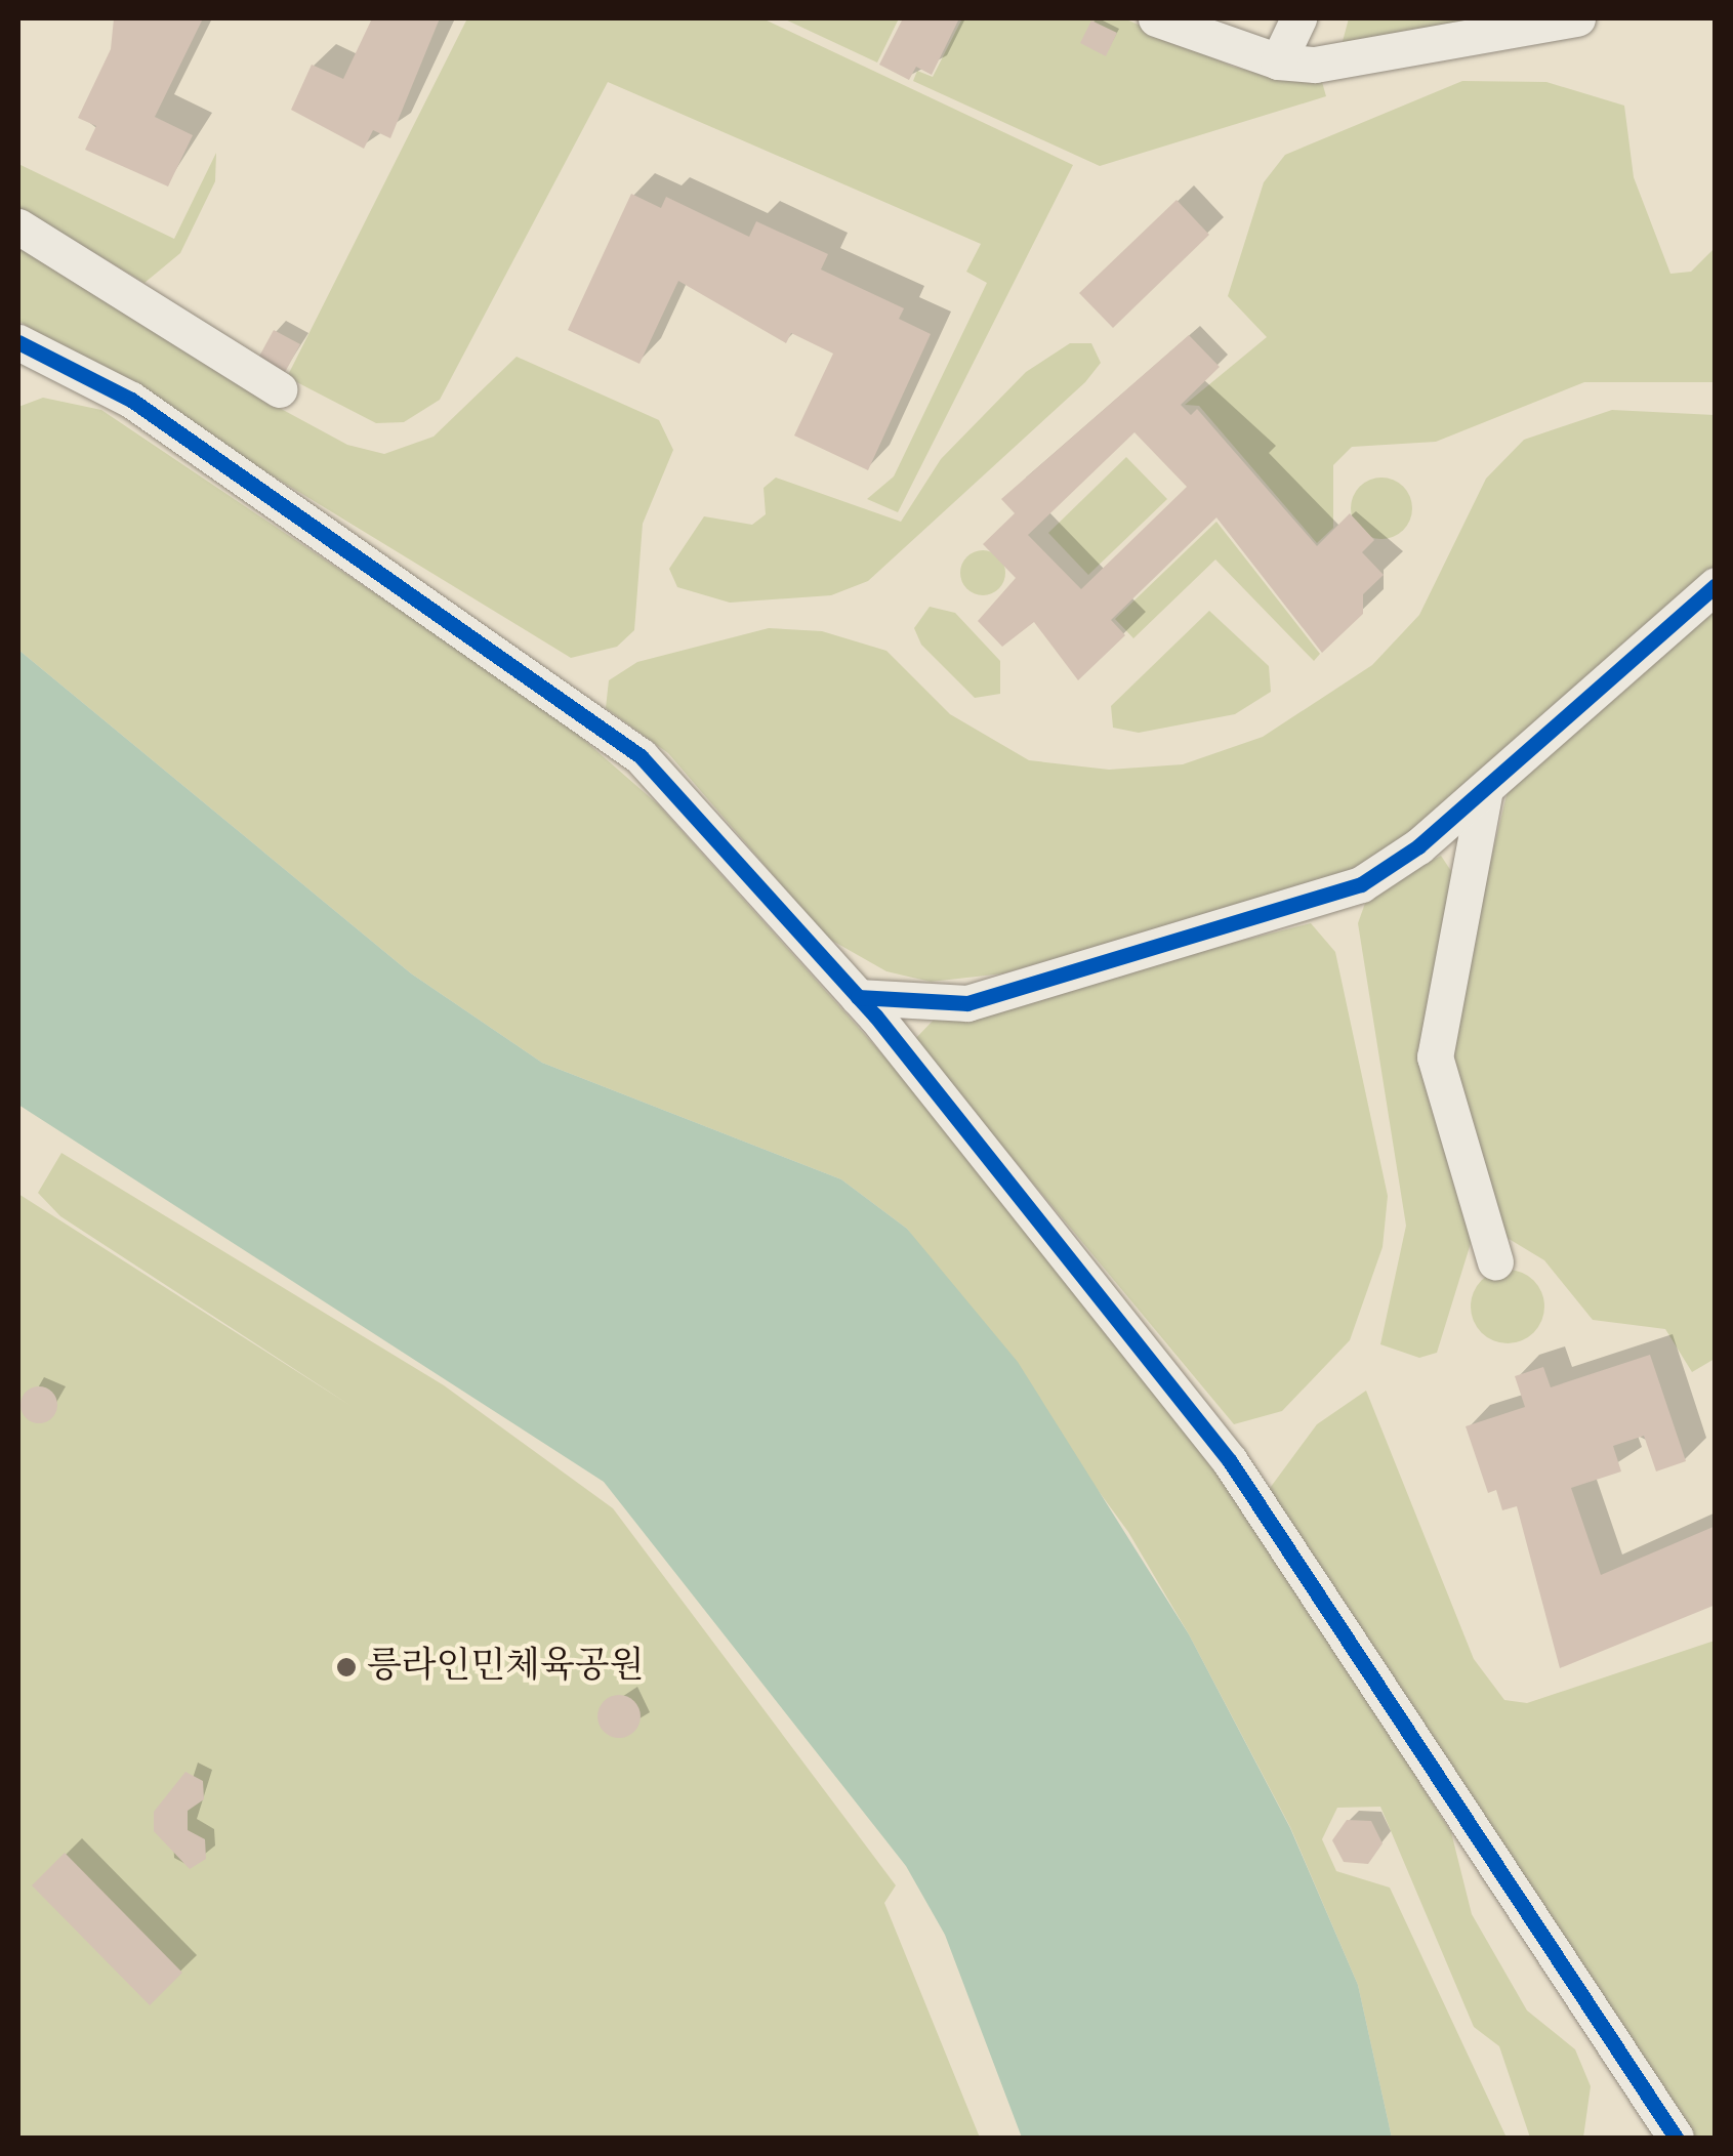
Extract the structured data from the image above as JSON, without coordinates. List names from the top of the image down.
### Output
{
  "places": ["릉라인민체육공원"]
}
